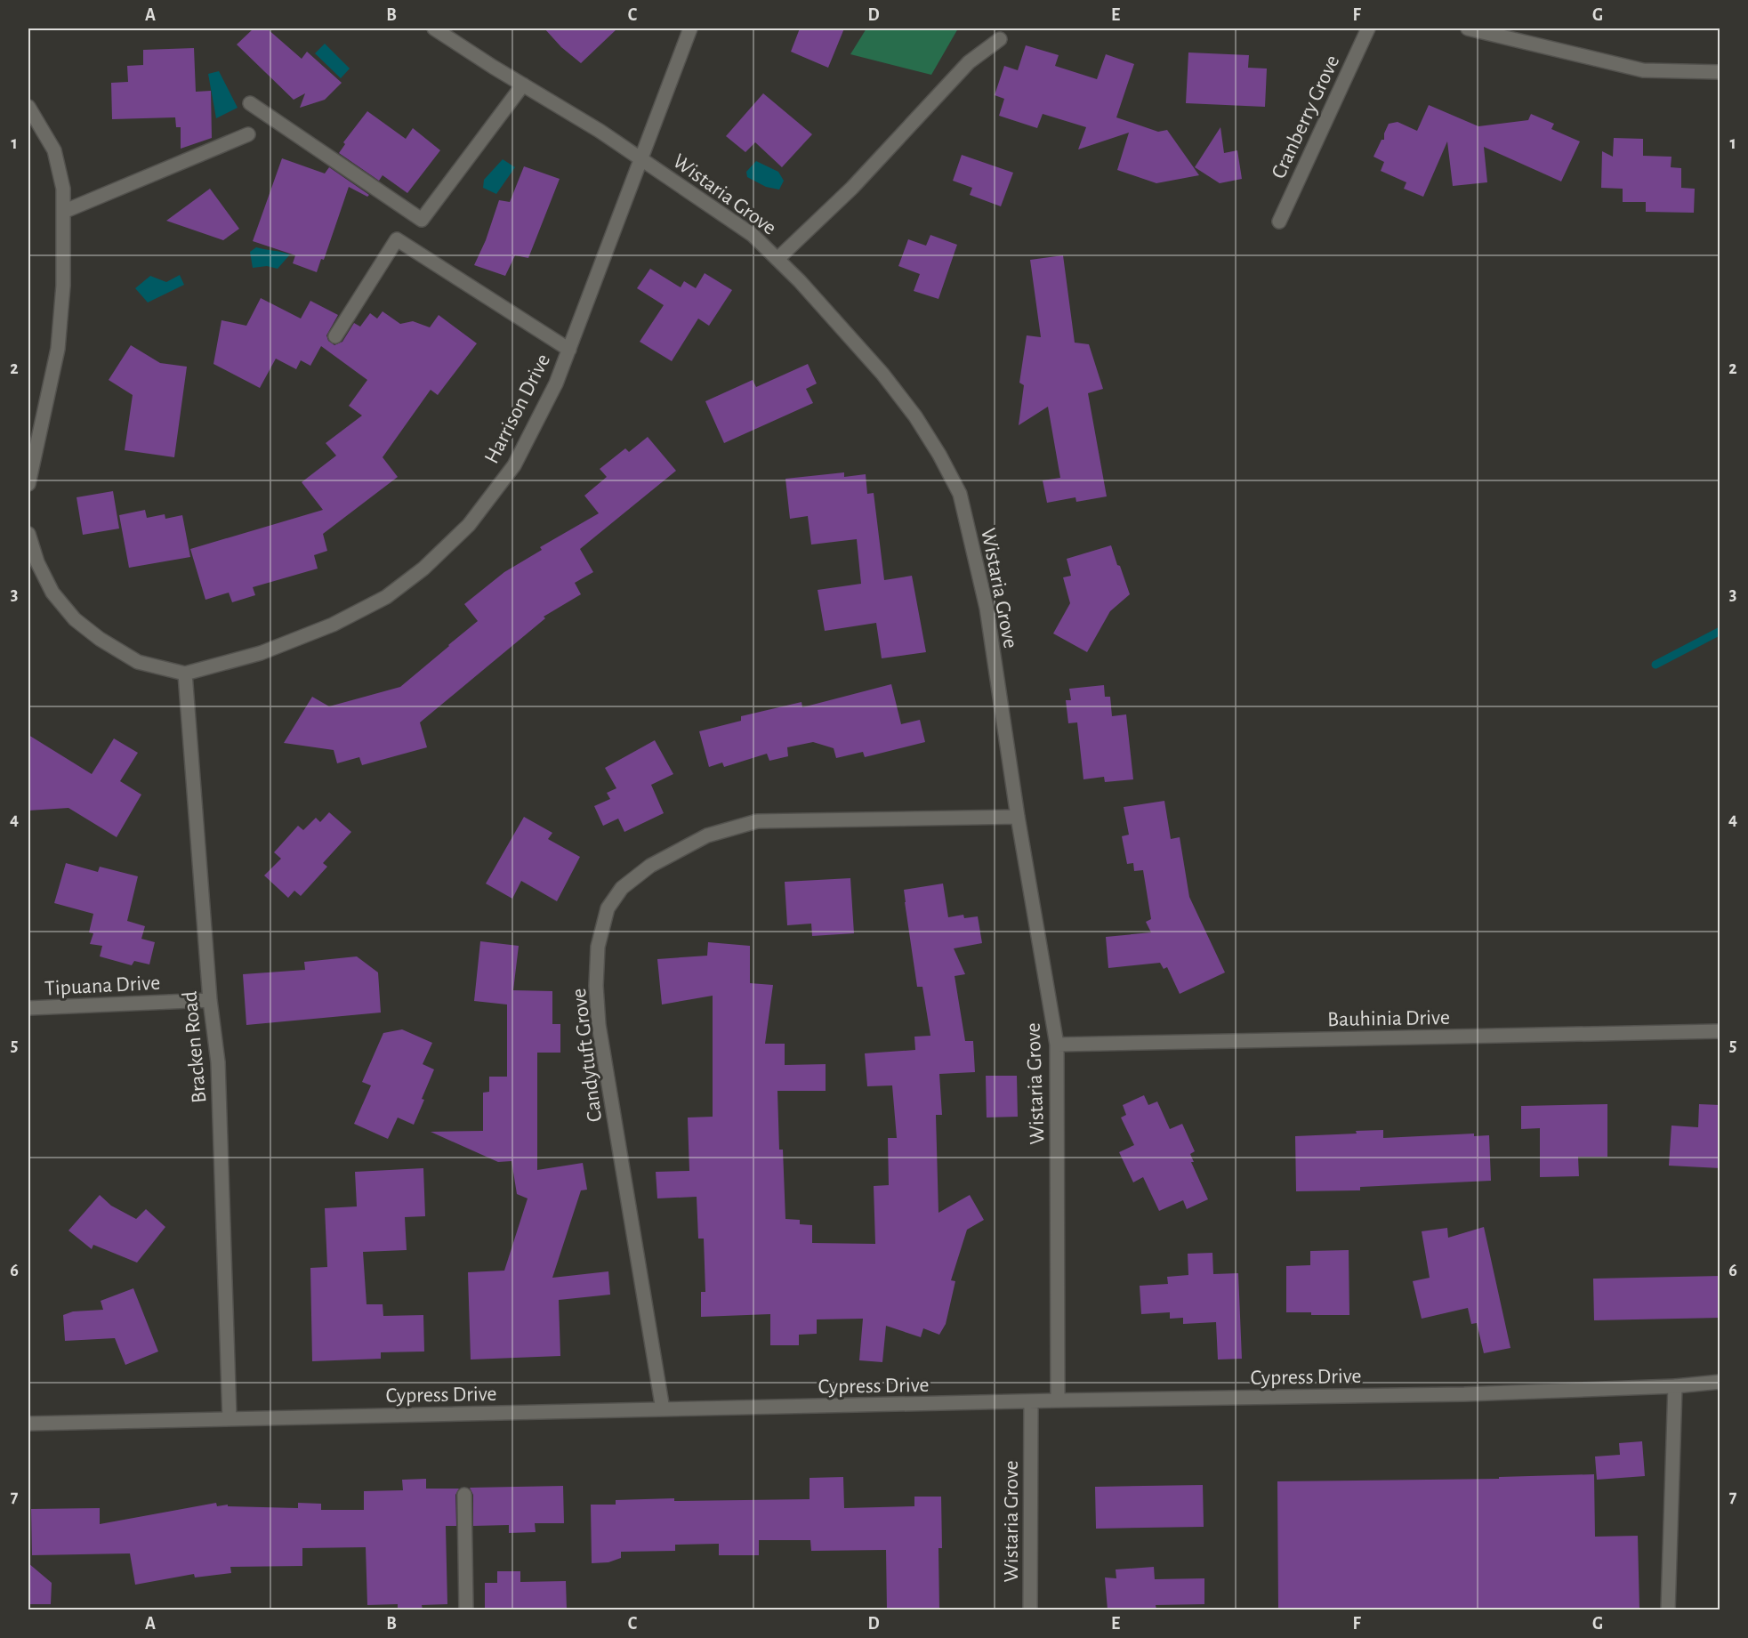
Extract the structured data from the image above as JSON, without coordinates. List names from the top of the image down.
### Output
{
  "streets": {
    "street": [
      "Cranberry Grove",
      "Wistaria Grove",
      "Harrison Drive",
      "Tipuana Drive",
      "Bauhinia Drive",
      "Bracken Road",
      "Candytuft Grove",
      "Cypress Drive"
    ]
  },
  "crossings": [
    ["Wistaria Grove", "Harrison Drive"],
    ["Wistaria Grove", "Bauhinia Drive"],
    ["Wistaria Grove", "Candytuft Grove"],
    ["Wistaria Grove", "Cypress Drive"],
    ["Harrison Drive", "Bracken Road"],
    ["Tipuana Drive", "Bracken Road"],
    ["Bracken Road", "Cypress Drive"],
    ["Candytuft Grove", "Cypress Drive"]
  ],
  "grid": {
    "columns": [
      "A",
      "B",
      "C",
      "D",
      "E",
      "F",
      "G"
    ],
    "rows": [
      "1",
      "2",
      "3",
      "4",
      "5",
      "6",
      "7"
    ]
  }
}
